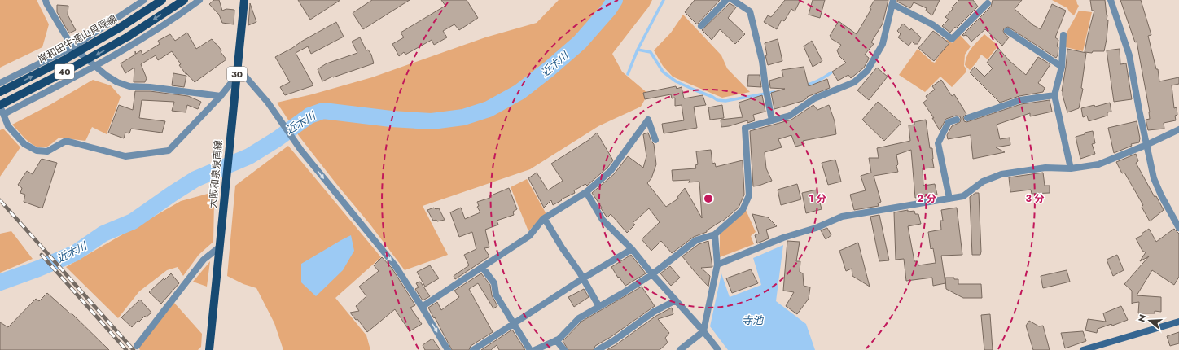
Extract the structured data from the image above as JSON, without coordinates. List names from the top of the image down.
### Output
{
  "streets": {
    "main road": [
      "岸和田牛滝山貝塚線",
      "40",
      "30",
      "大阪和泉泉南線"
    ]
  },
  "water": ["近木川", "寺池"],
  "north": "left",
  "rings": ["1 分", "2 分", "3 分"]
}
